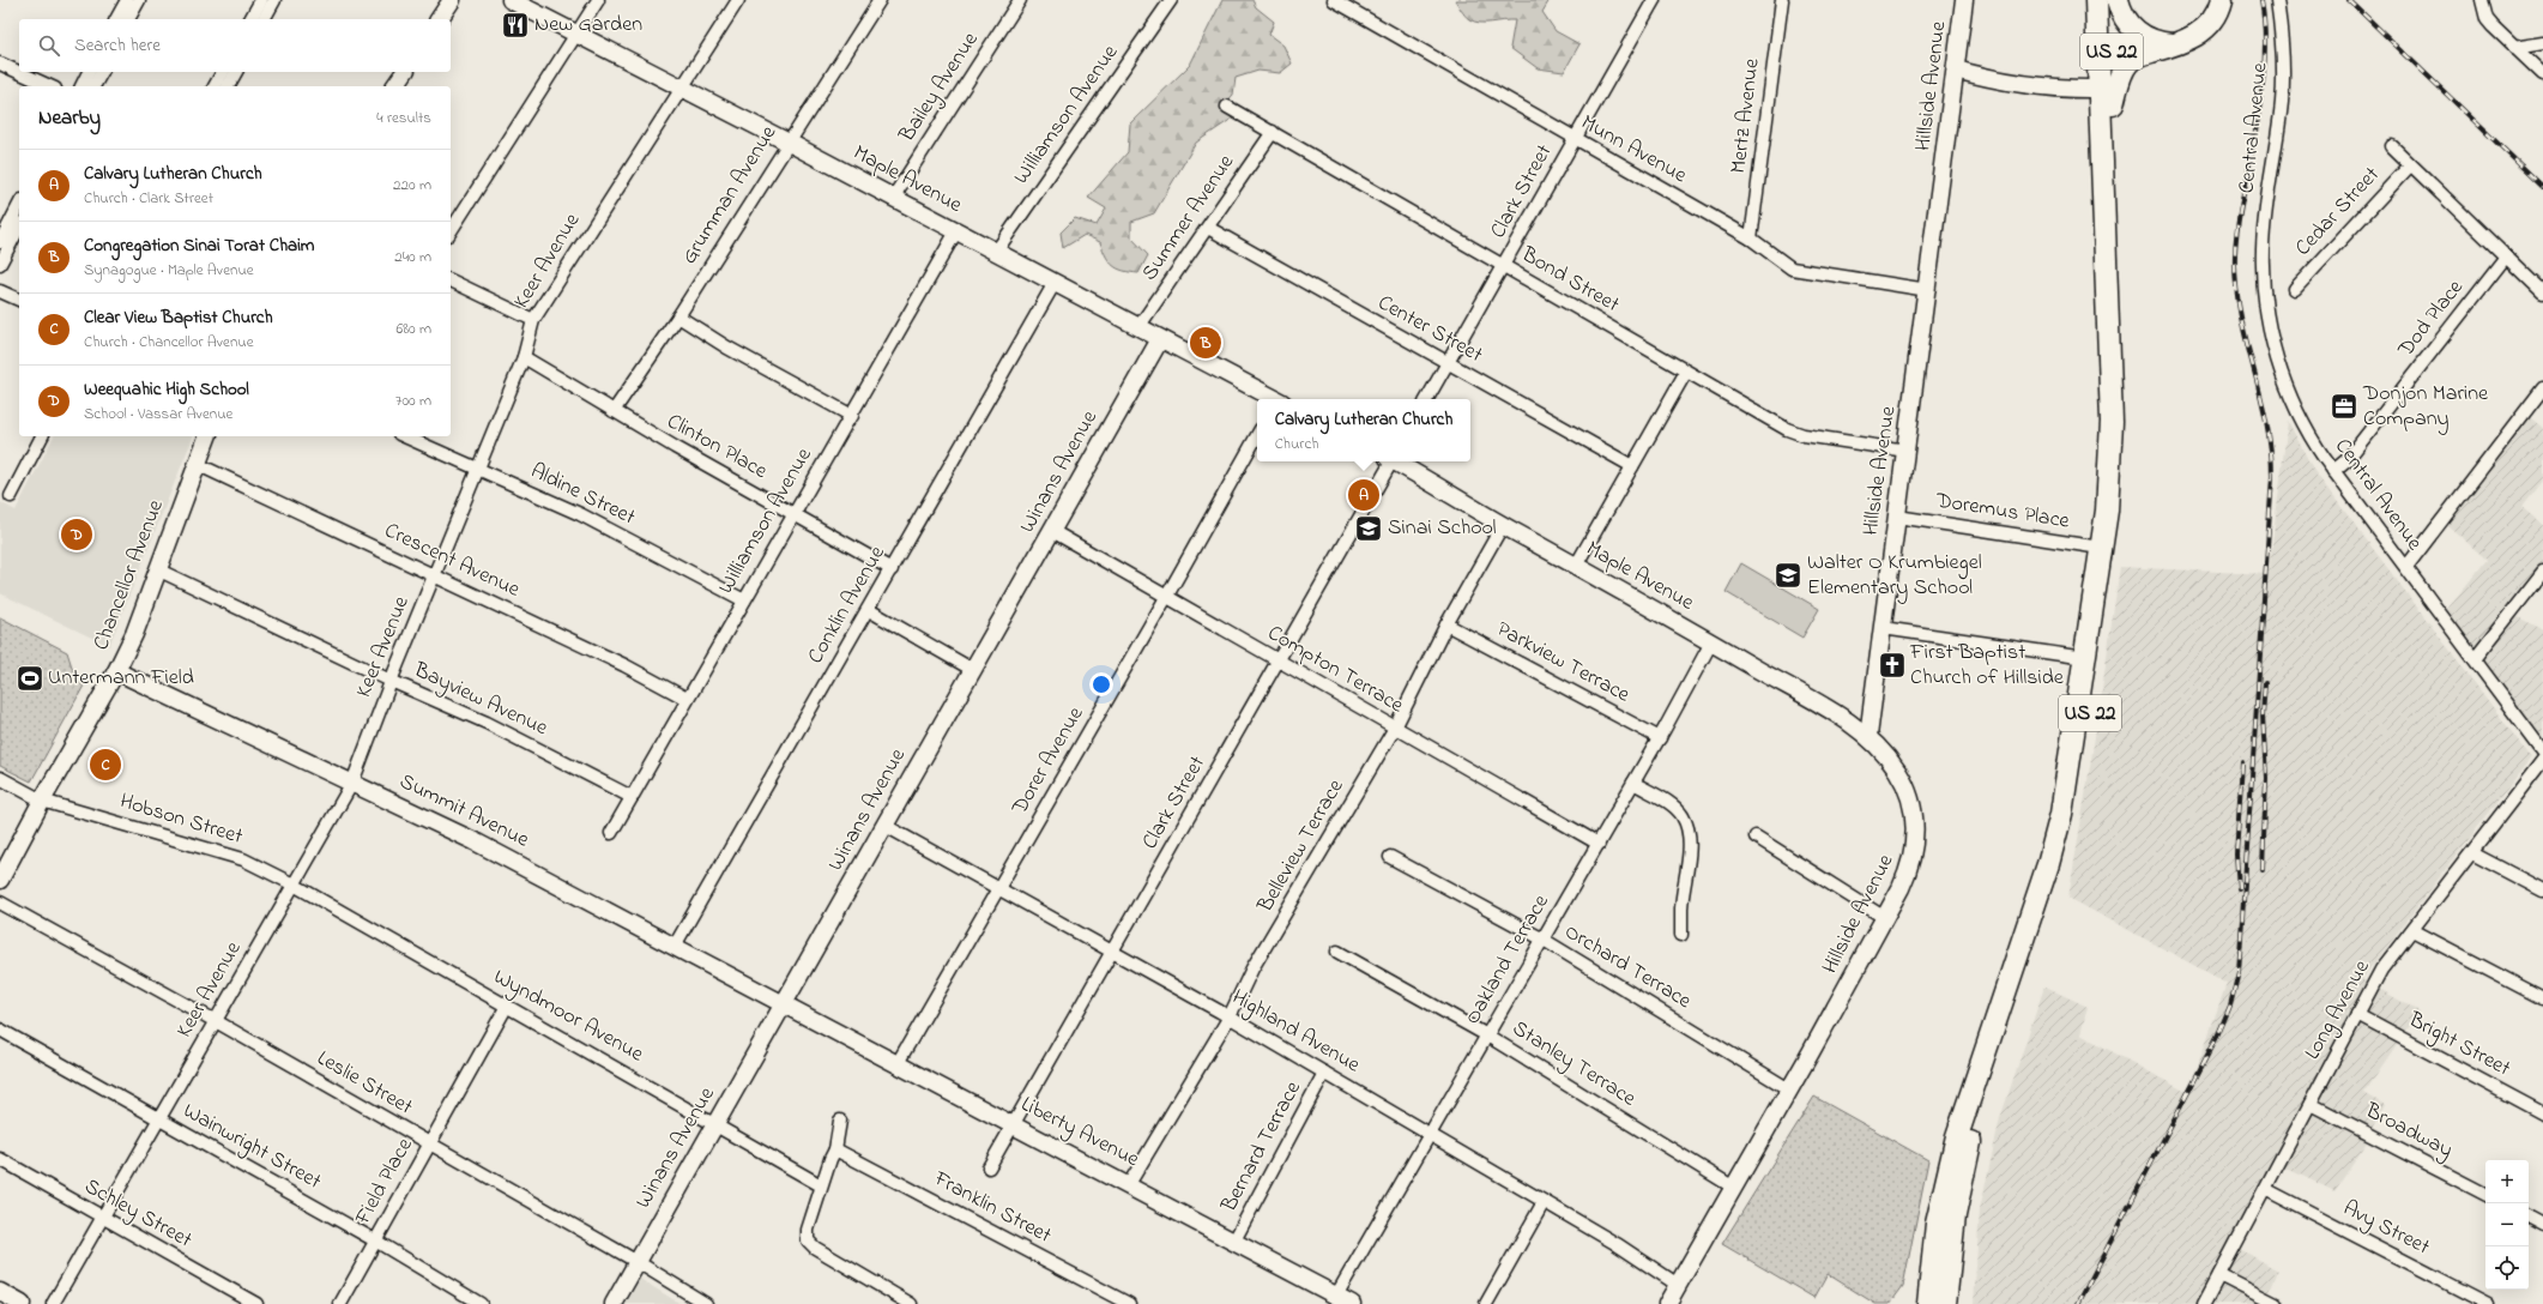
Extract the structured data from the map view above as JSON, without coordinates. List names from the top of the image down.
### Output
{
  "streets": {
    "highway": ["US 22"],
    "street": [
      "Hillside Avenue",
      "Bailey Avenue",
      "Williamson Avenue",
      "Mertz Avenue",
      "Central Avenue",
      "Munn Avenue",
      "Maple Avenue",
      "Clark Street",
      "Grumman Avenue",
      "Cedar Street",
      "Summer Avenue",
      "Keer Avenue",
      "Bond Street",
      "Dod Place",
      "Center Street",
      "Clinton Place",
      "Winans Avenue",
      "Aldine Street",
      "Doremus Place",
      "Crescent Avenue",
      "Chancellor Avenue",
      "Conklin Avenue",
      "Parkview Terrace",
      "Compton Terrace",
      "Bayview Avenue",
      "Dorer Avenue",
      "Summit Avenue",
      "Hobson Street",
      "Belleview Terrace",
      "Oakland Terrace",
      "Orchard Terrace",
      "Long Avenue",
      "Wyndmoor Avenue",
      "Highland Avenue",
      "Bright Street",
      "Stanley Terrace",
      "Leslie Street",
      "Broadway",
      "Liberty Avenue",
      "Wainwright Street",
      "Bernard Terrace",
      "Field Place",
      "Franklin Street",
      "Schley Street",
      "Avy Street"
    ]
  },
  "crossings": [
    ["US 22", "Doremus Place"],
    ["Hillside Avenue", "Munn Avenue"],
    ["Hillside Avenue", "Maple Avenue"],
    ["Hillside Avenue", "Bond Street"],
    ["Hillside Avenue", "Doremus Place"],
    ["Hillside Avenue", "Orchard Terrace"],
    ["Hillside Avenue", "Highland Avenue"],
    ["Hillside Avenue", "Stanley Terrace"],
    ["Bailey Avenue", "Maple Avenue"],
    ["Williamson Avenue", "Maple Avenue"],
    ["Williamson Avenue", "Clinton Place"],
    ["Williamson Avenue", "Aldine Street"],
    ["Williamson Avenue", "Crescent Avenue"],
    ["Williamson Avenue", "Bayview Avenue"],
    ["Mertz Avenue", "Munn Avenue"],
    ["Central Avenue", "Dod Place"],
    ["Munn Avenue", "Clark Street"],
    ["Maple Avenue", "Grumman Avenue"],
    ["Maple Avenue", "Summer Avenue"],
    ["Maple Avenue", "Keer Avenue"],
    ["Maple Avenue", "Winans Avenue"],
    ["Maple Avenue", "Conklin Avenue"],
    ["Maple Avenue", "Belleview Terrace"],
    ["Maple Avenue", "Oakland Terrace"],
    ["Clark Street", "Bond Street"],
    ["Clark Street", "Center Street"],
    ["Clark Street", "Compton Terrace"],
    ["Clark Street", "Highland Avenue"],
    ["Clark Street", "Liberty Avenue"],
    ["Grumman Avenue", "Clinton Place"],
    ["Summer Avenue", "Bond Street"],
    ["Summer Avenue", "Center Street"],
    ["Keer Avenue", "Clinton Place"],
    ["Keer Avenue", "Aldine Street"],
    ["Keer Avenue", "Crescent Avenue"],
    ["Keer Avenue", "Bayview Avenue"],
    ["Keer Avenue", "Summit Avenue"],
    ["Keer Avenue", "Hobson Street"],
    ["Keer Avenue", "Wyndmoor Avenue"],
    ["Keer Avenue", "Leslie Street"],
    ["Keer Avenue", "Wainwright Street"],
    ["Keer Avenue", "Schley Street"],
    ["Clinton Place", "Conklin Avenue"],
    ["Winans Avenue", "Compton Terrace"],
    ["Winans Avenue", "Summit Avenue"],
    ["Winans Avenue", "Wyndmoor Avenue"],
    ["Winans Avenue", "Highland Avenue"],
    ["Winans Avenue", "Leslie Street"],
    ["Winans Avenue", "Liberty Avenue"],
    ["Crescent Avenue", "Chancellor Avenue"],
    ["Chancellor Avenue", "Bayview Avenue"],
    ["Chancellor Avenue", "Summit Avenue"],
    ["Chancellor Avenue", "Hobson Street"],
    ["Conklin Avenue", "Summit Avenue"],
    ["Parkview Terrace", "Belleview Terrace"],
    ["Parkview Terrace", "Oakland Terrace"],
    ["Compton Terrace", "Dorer Avenue"],
    ["Compton Terrace", "Belleview Terrace"],
    ["Compton Terrace", "Oakland Terrace"],
    ["Dorer Avenue", "Highland Avenue"],
    ["Dorer Avenue", "Liberty Avenue"],
    ["Summit Avenue", "Liberty Avenue"],
    ["Hobson Street", "Wyndmoor Avenue"],
    ["Belleview Terrace", "Highland Avenue"],
    ["Belleview Terrace", "Liberty Avenue"],
    ["Oakland Terrace", "Orchard Terrace"],
    ["Oakland Terrace", "Highland Avenue"],
    ["Oakland Terrace", "Stanley Terrace"],
    ["Oakland Terrace", "Liberty Avenue"],
    ["Long Avenue", "Bright Street"],
    ["Long Avenue", "Broadway"],
    ["Long Avenue", "Avy Street"],
    ["Wyndmoor Avenue", "Field Place"],
    ["Highland Avenue", "Bernard Terrace"],
    ["Leslie Street", "Field Place"],
    ["Liberty Avenue", "Bernard Terrace"],
    ["Wainwright Street", "Field Place"]
  ],
  "places": {
    "restaurant": ["New Garden"],
    "office": ["Donjon Marine Company"],
    "school or university": ["Sinai School", "Walter O Krumbiegel Elementary School"],
    "church": ["First Baptist Church of Hillside"],
    "sports": ["Untermann Field"]
  },
  "page": {
    "search": "Search here",
    "heading": ["Nearby", "4 results"],
    "list": [
      {
        "mark": "A",
        "name": "Calvary Lutheran Church",
        "note": "Church · Clark Street",
        "value": "220 m"
      },
      {
        "mark": "B",
        "name": "Congregation Sinai Torat Chaim",
        "note": "Synagogue · Maple Avenue",
        "value": "240 m"
      },
      {
        "mark": "C",
        "name": "Clear View Baptist Church",
        "note": "Church · Chancellor Avenue",
        "value": "680 m"
      },
      {
        "mark": "D",
        "name": "Weequahic High School",
        "note": "School · Vassar Avenue",
        "value": "700 m"
      }
    ],
    "pins": [
      "B",
      "A",
      "D",
      "C"
    ],
    "popup": ["Calvary Lutheran Church", "Church"],
    "map_buttons": ["+", "−"]
  }
}
